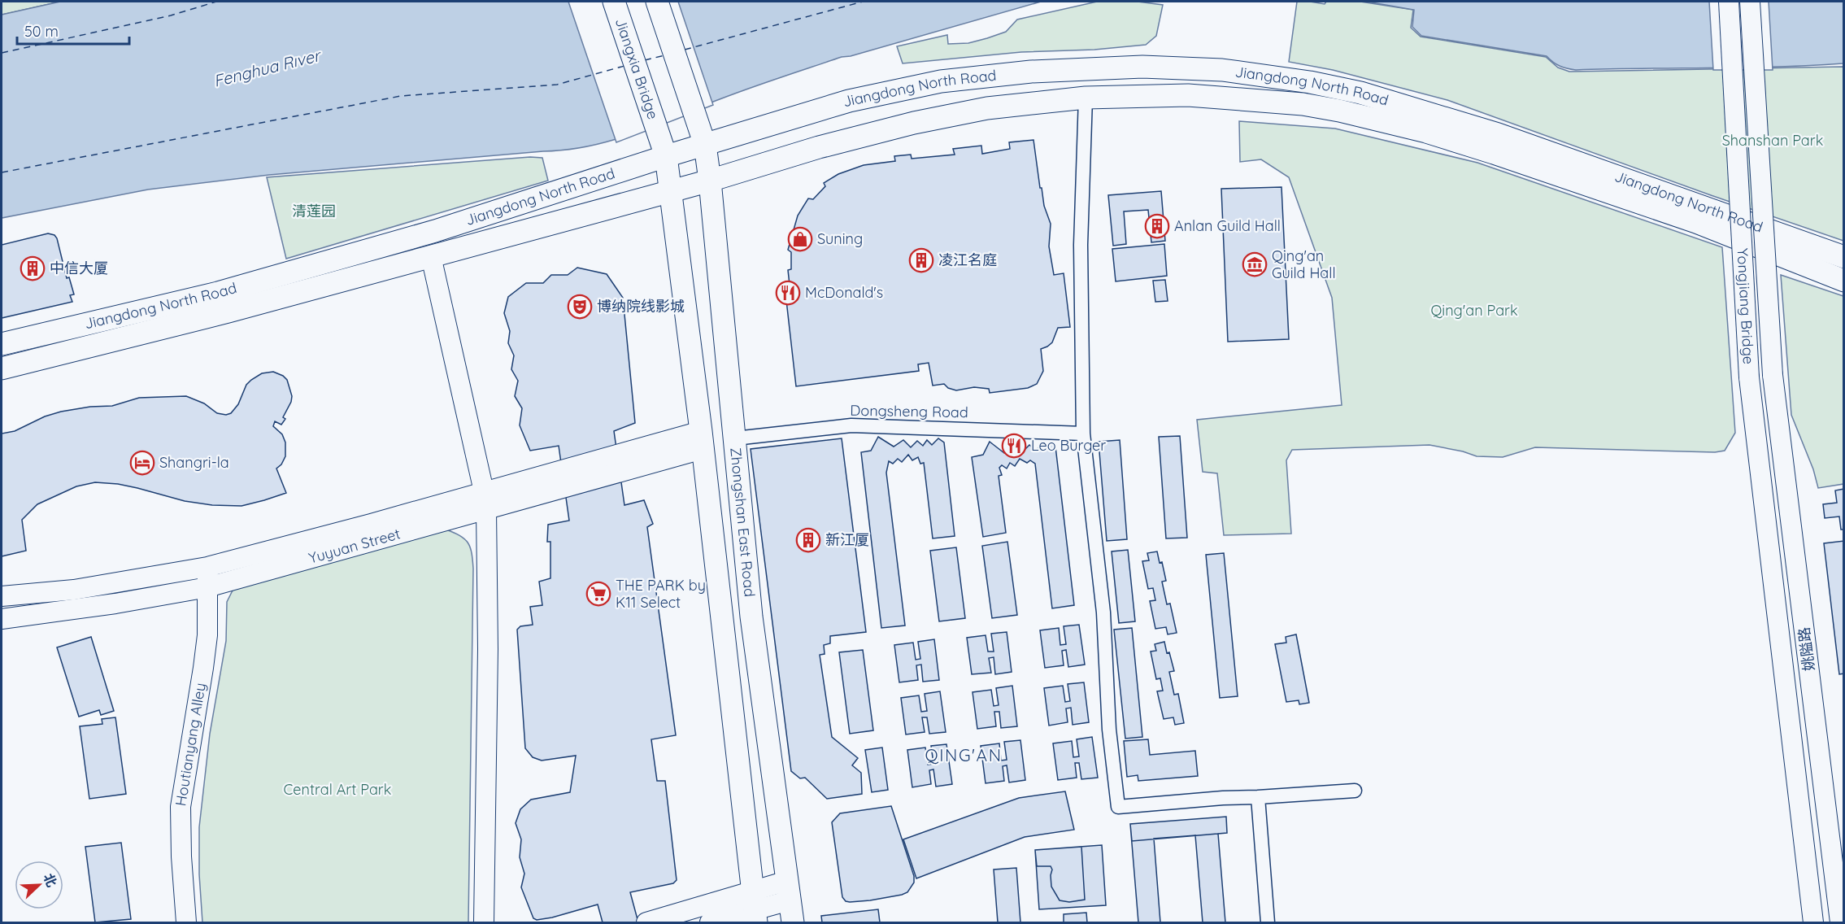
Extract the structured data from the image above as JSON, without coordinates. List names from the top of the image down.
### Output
{
  "streets": {
    "main road": ["Jiangxia Bridge", "Jiangdong North Road", "Zhongshan East Road"],
    "street": [
      "Yongjiang Bridge",
      "Dongsheng Road",
      "Yuyuan Street",
      "姚隘路",
      "Houtianyang Alley"
    ]
  },
  "crossings": [
    ["Jiangxia Bridge", "Jiangdong North Road"],
    ["Jiangxia Bridge", "Zhongshan East Road"],
    ["Jiangdong North Road", "Zhongshan East Road"],
    ["Yongjiang Bridge", "姚隘路"],
    ["Dongsheng Road", "Zhongshan East Road"],
    ["Zhongshan East Road", "Yuyuan Street"],
    ["Yuyuan Street", "Houtianyang Alley"]
  ],
  "districts": ["QING'AN"],
  "water": ["Fenghua Rıver"],
  "parks": [
    "Shanshan Park",
    "清莲园",
    "Qing'an Park",
    "Central Art Park"
  ],
  "places": {
    "building": [
      "Anlan Guild Hall",
      "凌江名庭",
      "中信大厦",
      "新江厦"
    ],
    "shop": ["Suning"],
    "museum": ["Qing'an Guild Hall"],
    "restaurant": ["McDonald's", "Leo Burger"],
    "theatre": ["博纳院线影城"],
    "hotel": ["Shangri-la"],
    "supermarket": ["THE PARK by K11 Select"]
  },
  "scale_bar": "50 m",
  "north": "top right"
}
